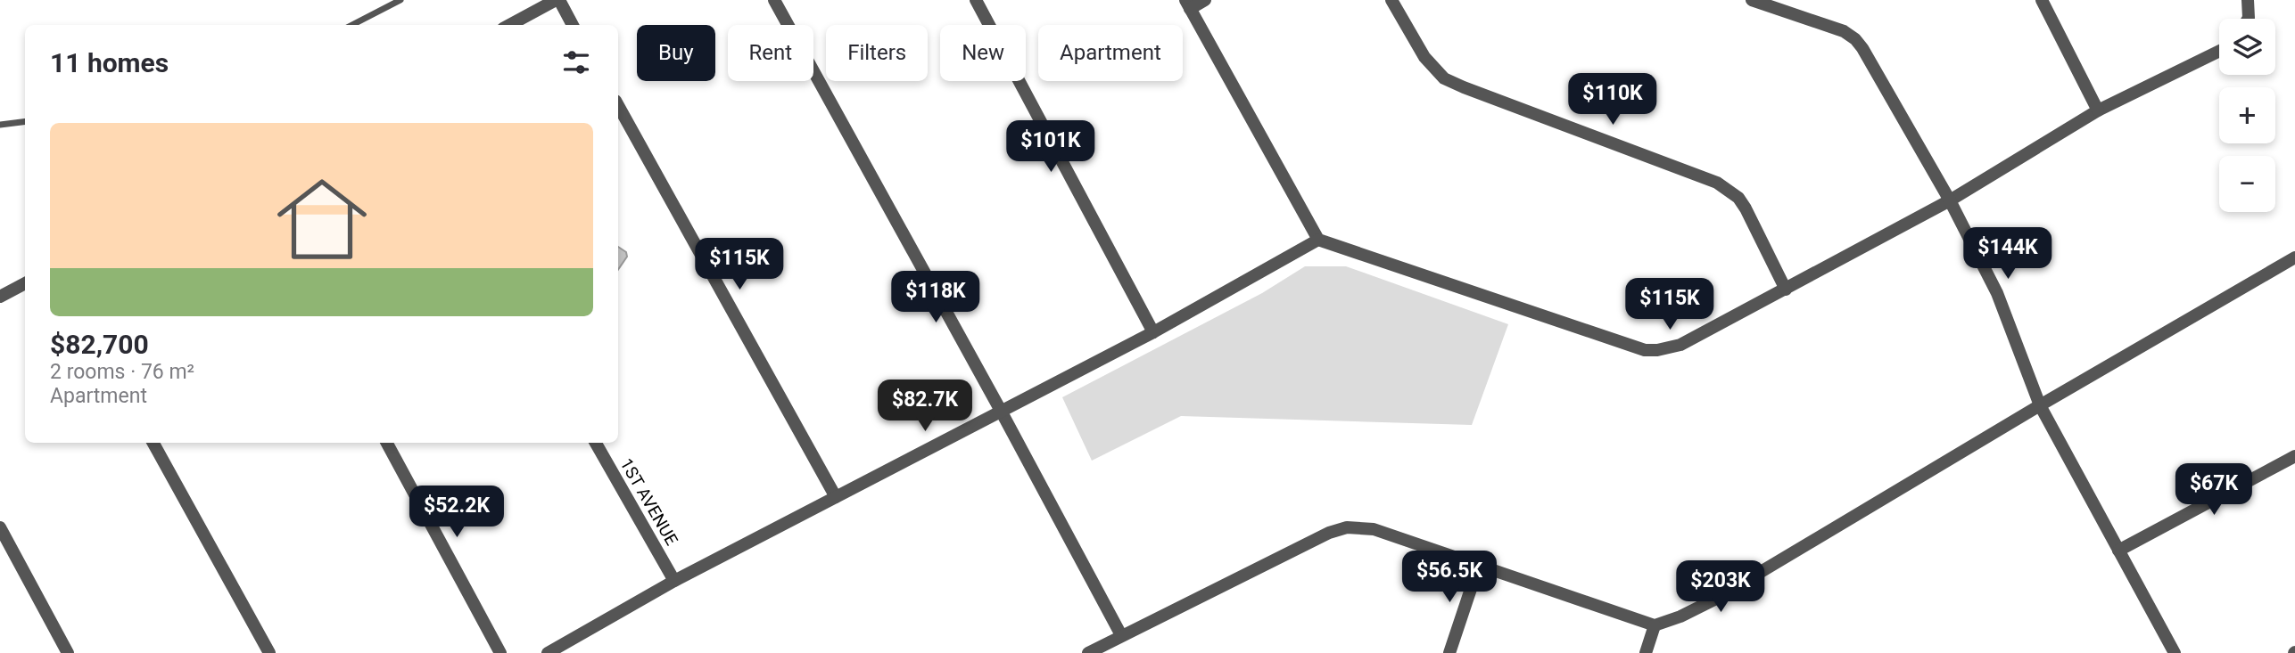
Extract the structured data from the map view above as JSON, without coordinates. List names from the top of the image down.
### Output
{
  "streets": {
    "street": ["1ST AVENUE"]
  },
  "page": {
    "map_buttons": ["+", "−"],
    "chip": [
      "Buy",
      "Rent",
      "Filters",
      "New",
      "Apartment"
    ],
    "heading": "11 homes",
    "price": [
      "$110K",
      "$101K",
      "$144K",
      "$115K",
      "$118K",
      "$115K",
      "$82.7K",
      "$67K",
      "$52.2K",
      "$56.5K",
      "$203K"
    ],
    "list": [
      {
        "name": "$82,700",
        "note": "2 rooms · 76 m² · Apartment"
      }
    ]
  }
}
